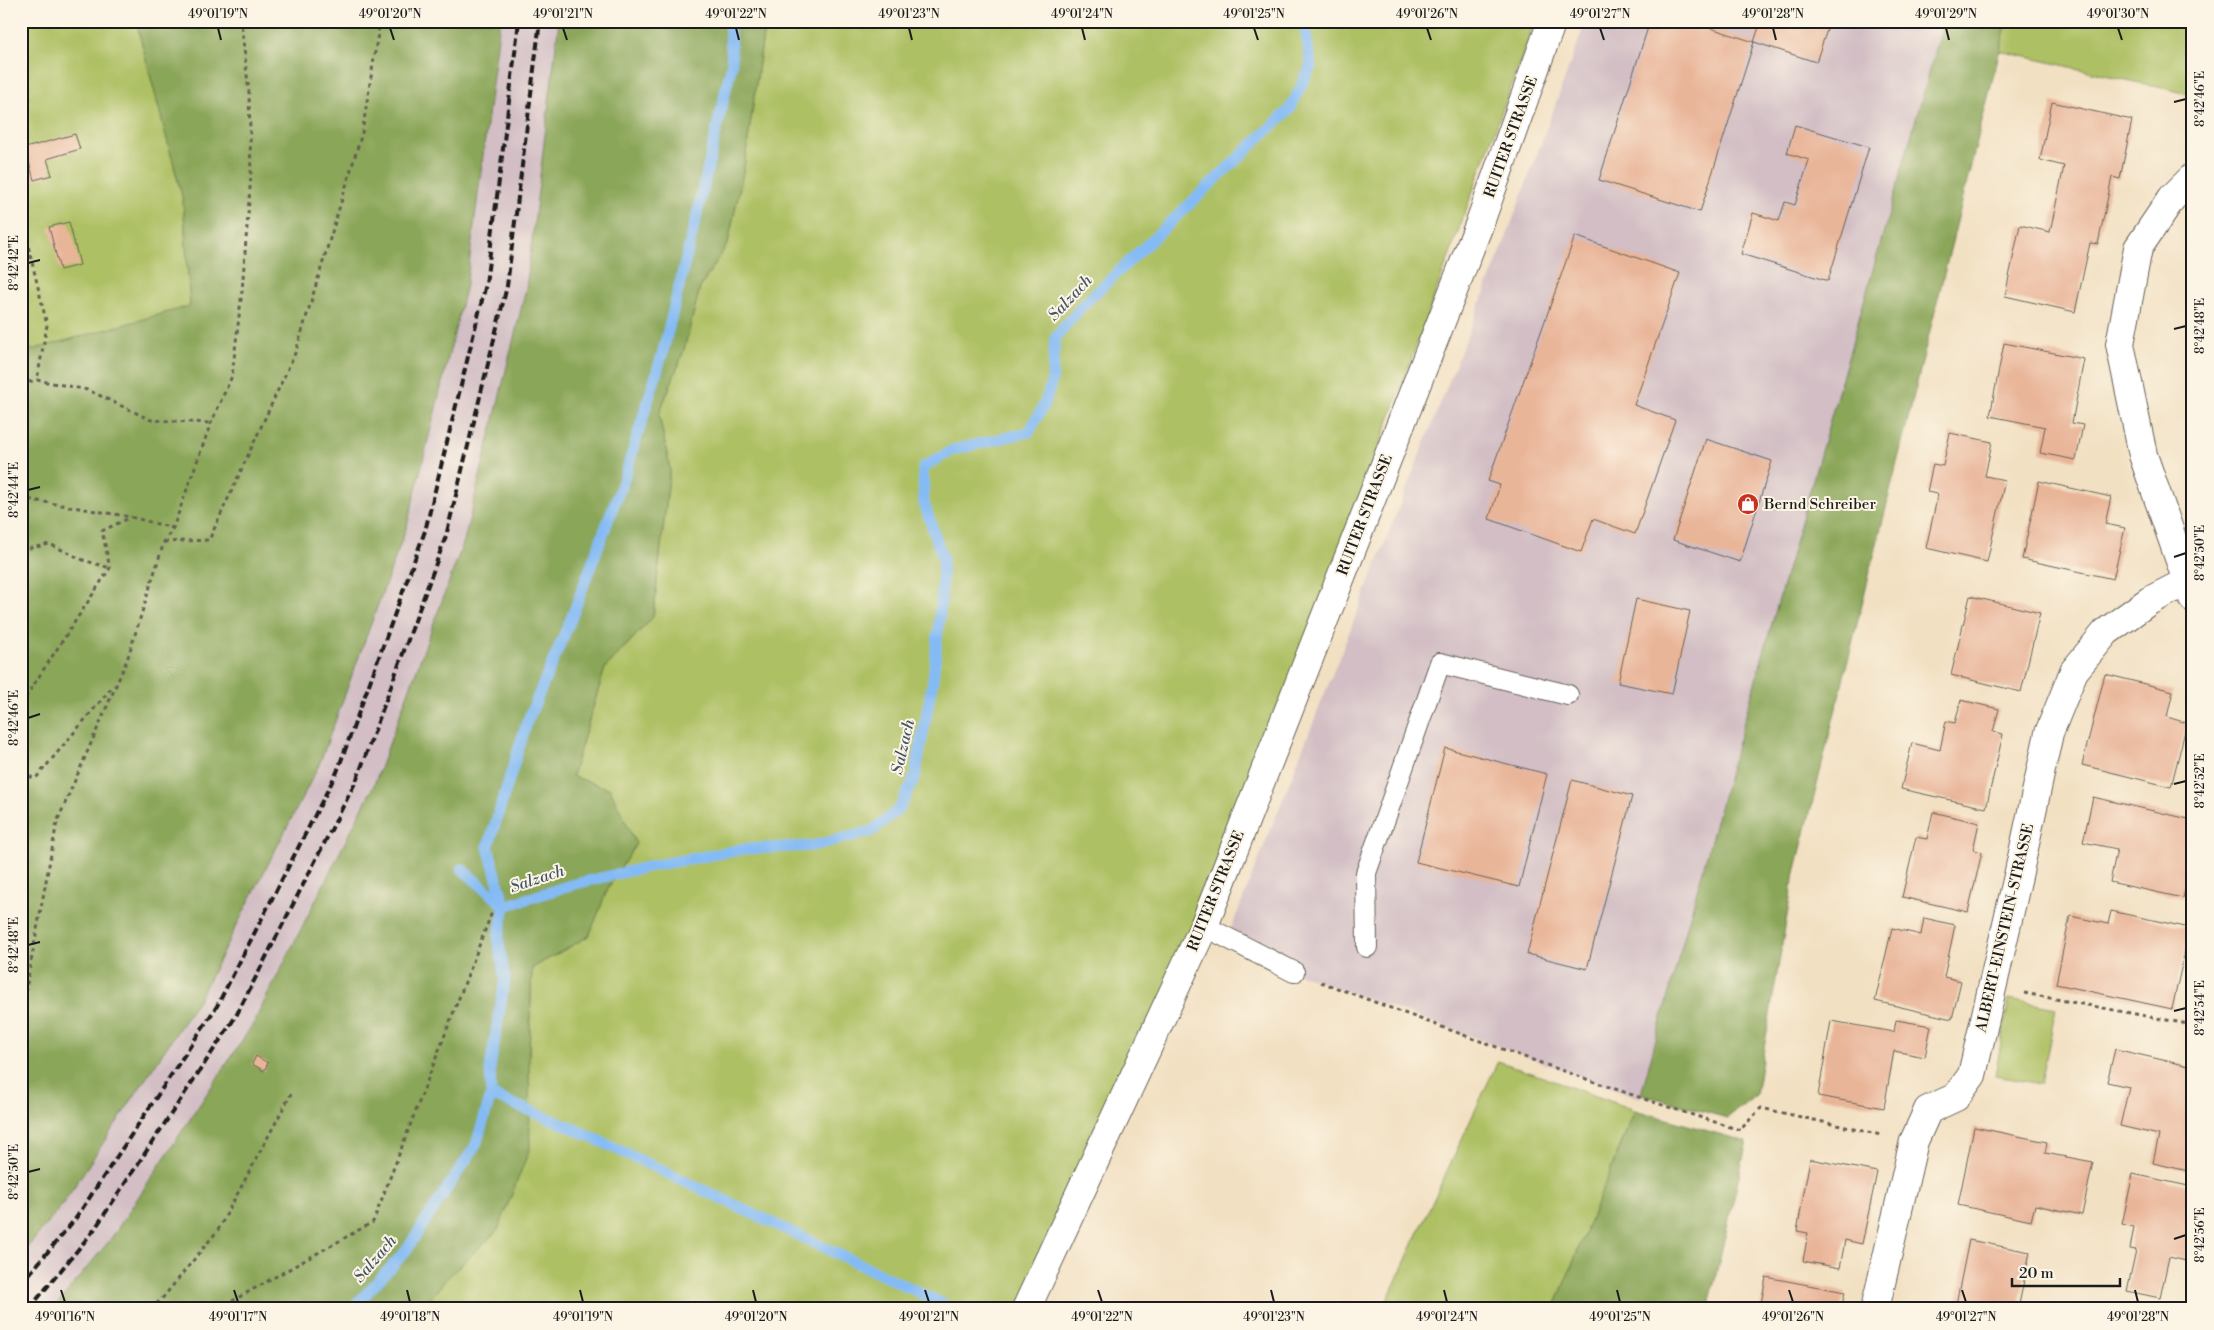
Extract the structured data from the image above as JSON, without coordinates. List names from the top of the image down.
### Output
{
  "streets": {
    "street": ["RUITER STRASSE", "ALBERT-EINSTEIN-STRASSE"]
  },
  "water": ["Salzach"],
  "places": {
    "shop": ["Bernd Schreiber"]
  },
  "scale_bar": "20 m",
  "coordinates": [
    "49°01'19\"N",
    "49°01'20\"N",
    "49°01'21\"N",
    "49°01'22\"N",
    "49°01'23\"N",
    "49°01'24\"N",
    "49°01'25\"N",
    "49°01'26\"N",
    "49°01'27\"N",
    "49°01'28\"N",
    "49°01'29\"N",
    "49°01'30\"N",
    "8°42'46\"E",
    "8°42'42\"E",
    "8°42'48\"E",
    "8°42'44\"E",
    "8°42'50\"E",
    "8°42'52\"E",
    "8°42'54\"E",
    "8°42'56\"E",
    "49°01'16\"N",
    "49°01'17\"N",
    "49°01'18\"N"
  ]
}
